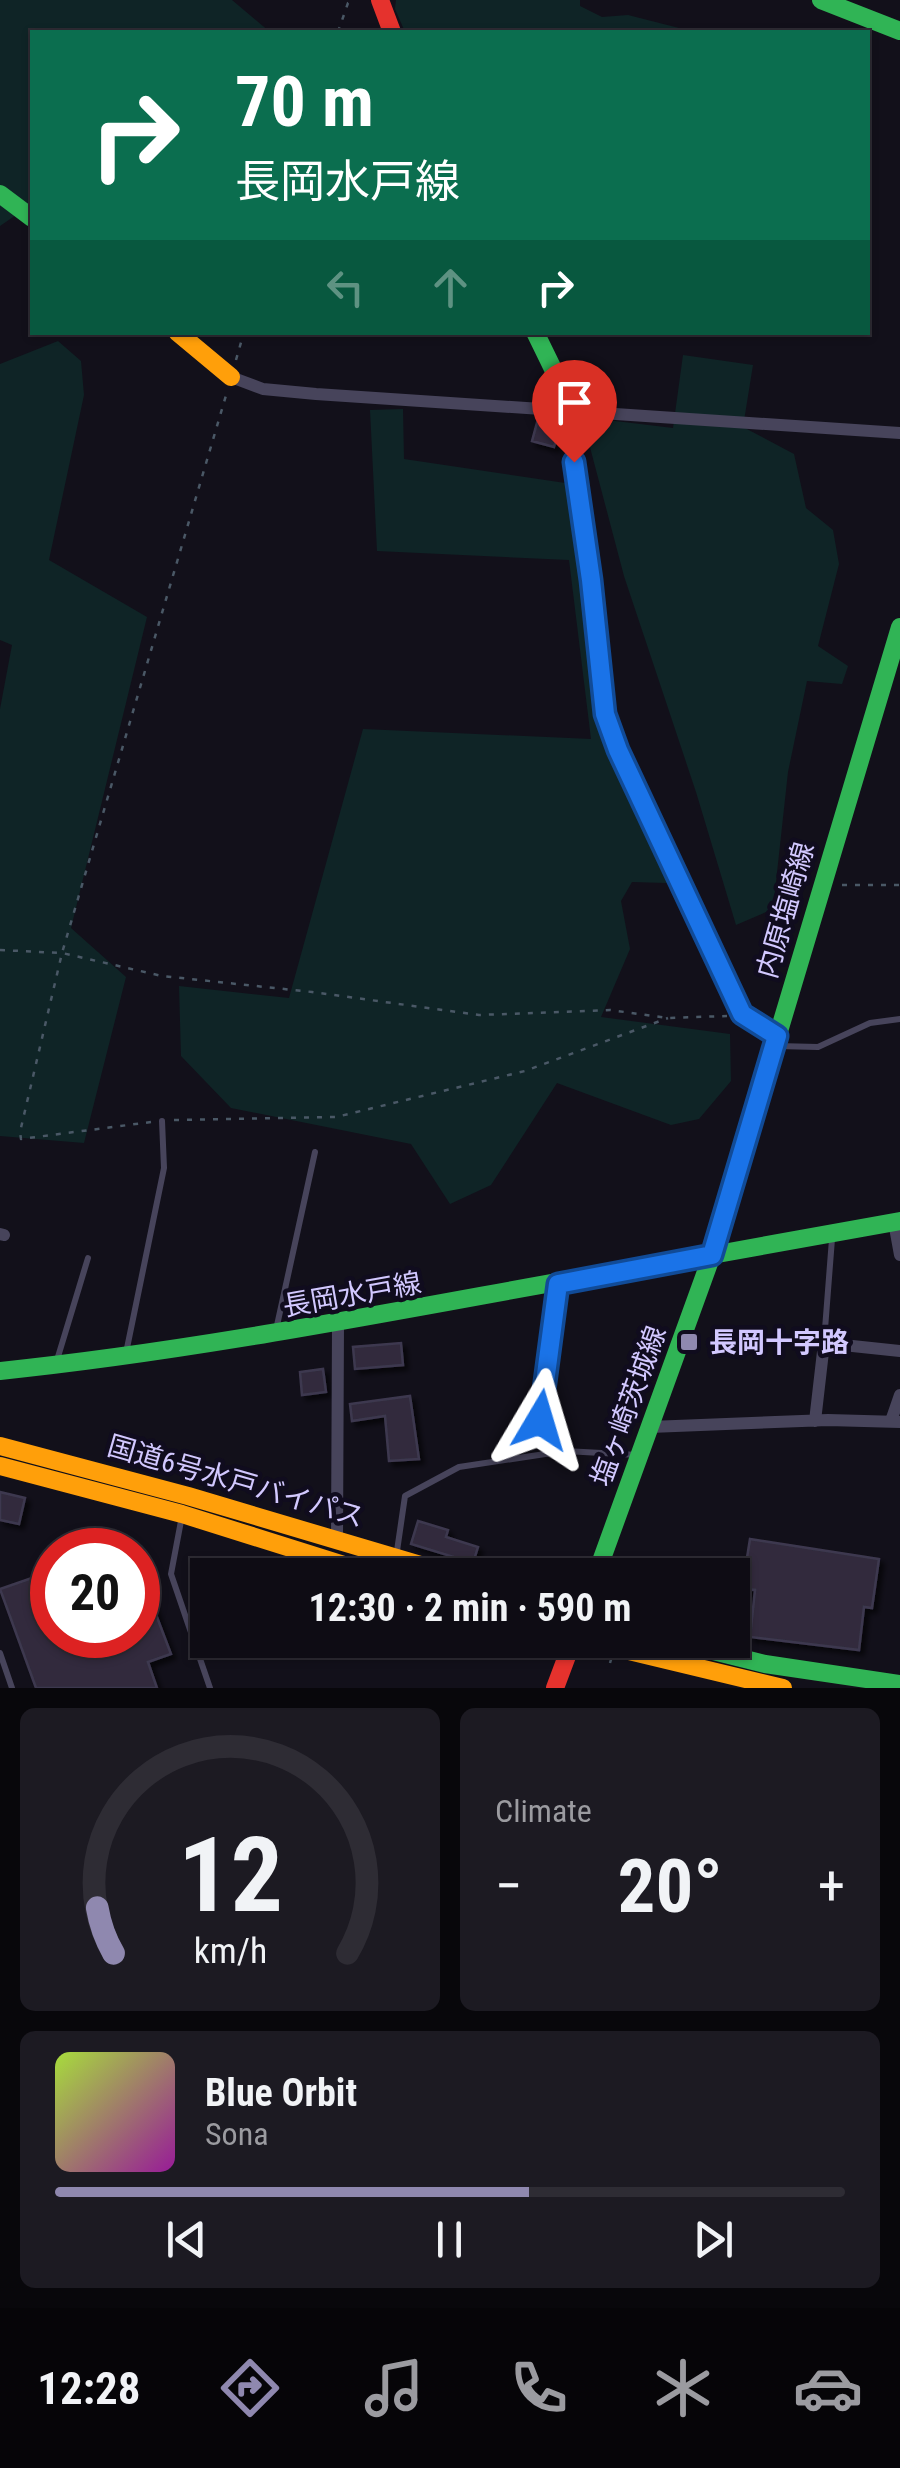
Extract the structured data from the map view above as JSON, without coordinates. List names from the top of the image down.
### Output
{
  "streets": {
    "main road": [
      "内原塩崎線",
      "長岡水戸線",
      "塩ヶ崎茨城線",
      "国道6号水戸バイパス"
    ]
  },
  "crossings": [
    ["内原塩崎線", "長岡水戸線"],
    ["内原塩崎線", "塩ヶ崎茨城線"],
    ["長岡水戸線", "塩ヶ崎茨城線"]
  ],
  "places": {
    "transit": ["長岡十字路"]
  },
  "page": {
    "turn": ["70 m", "長岡水戸線"],
    "limit": "20",
    "trip": "12:30 · 2 min · 590 m",
    "tile": "Climate",
    "heat": ["−", "20°", "+"],
    "song": ["Blue Orbit", "Sona"],
    "tabs": "12:28",
    "gauge": ["12", "km/h"]
  }
}
